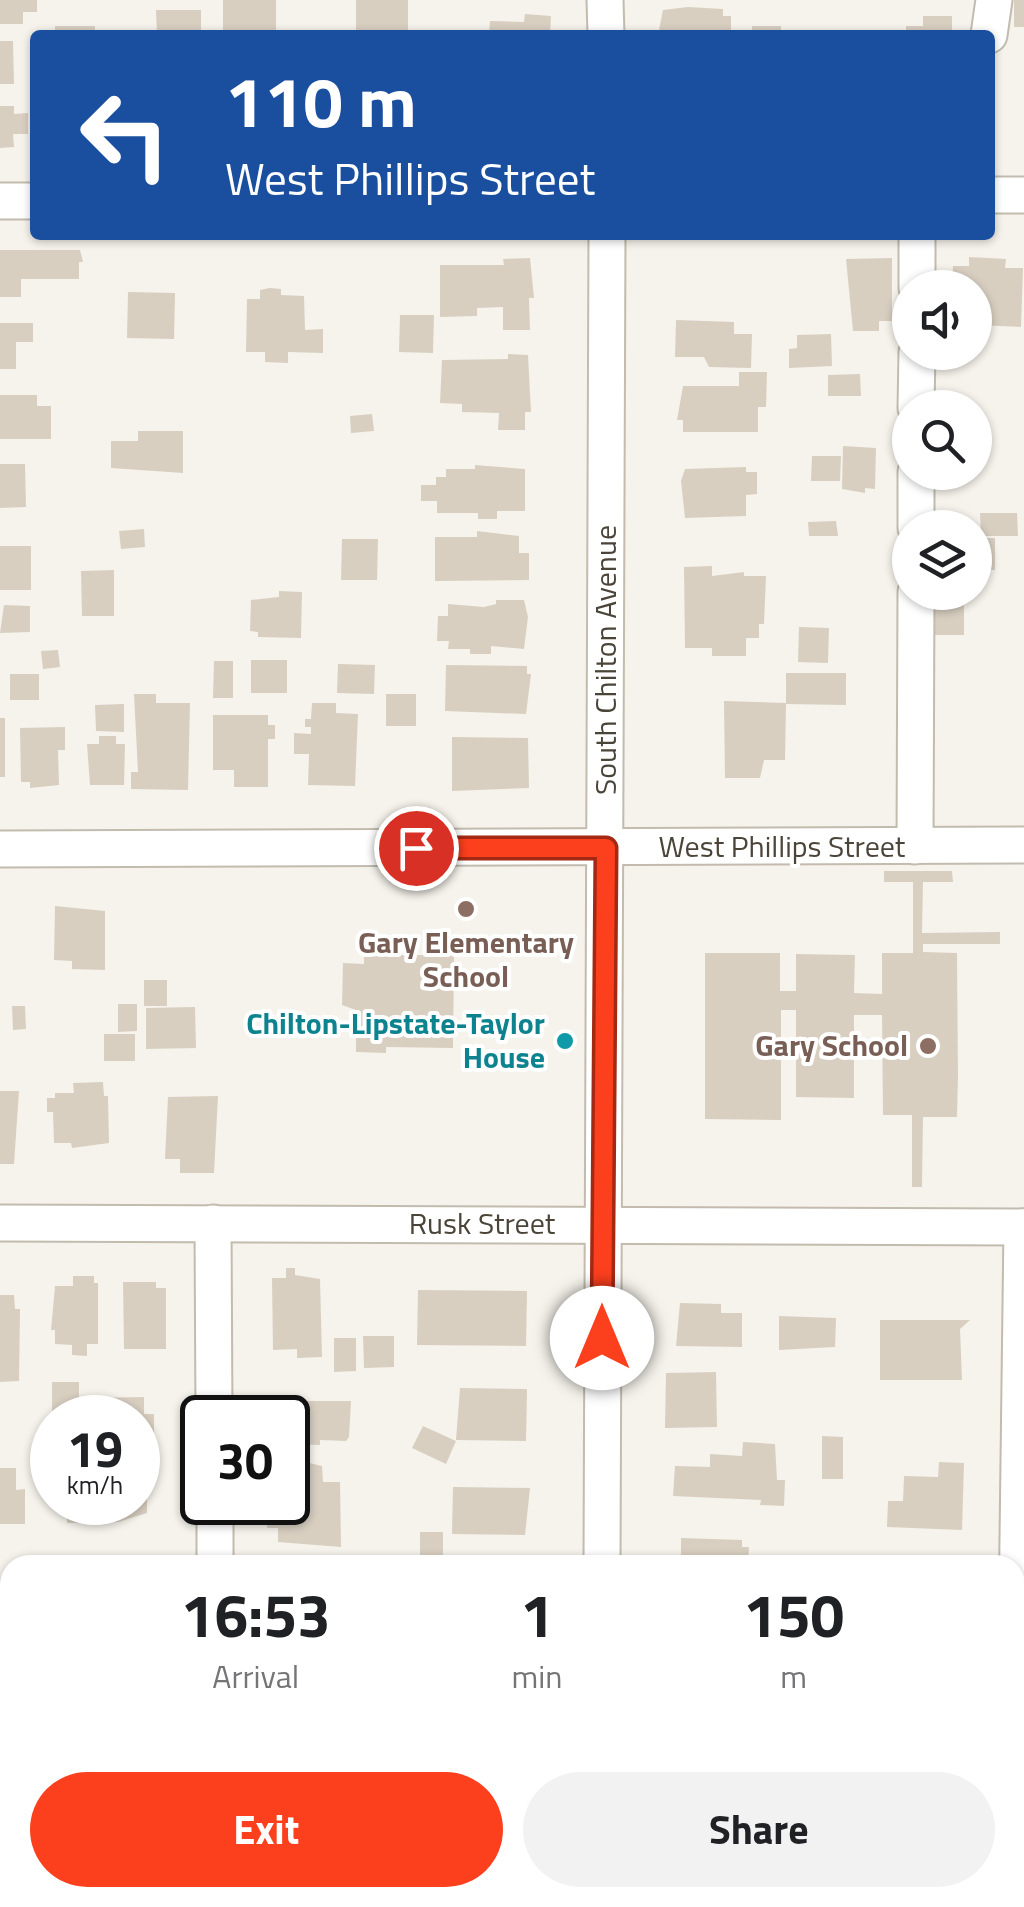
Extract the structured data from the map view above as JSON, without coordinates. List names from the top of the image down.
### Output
{
  "streets": {
    "street": ["South Chilton Avenue", "West Phillips Street", "Rusk Street"]
  },
  "crossings": [
    ["South Chilton Avenue", "West Phillips Street"],
    ["South Chilton Avenue", "Rusk Street"]
  ],
  "places": ["Gary Elementary School", "Chilton-Lipstate-Taylor House", "Gary School"],
  "page": {
    "turn": ["110 m", "West Phillips Street"],
    "speed": "19 km/h",
    "limit": "30",
    "eta": [
      "16:53",
      "Arrival",
      "1",
      "min",
      "150",
      "m"
    ],
    "buttons": ["Exit", "Share"]
  }
}
